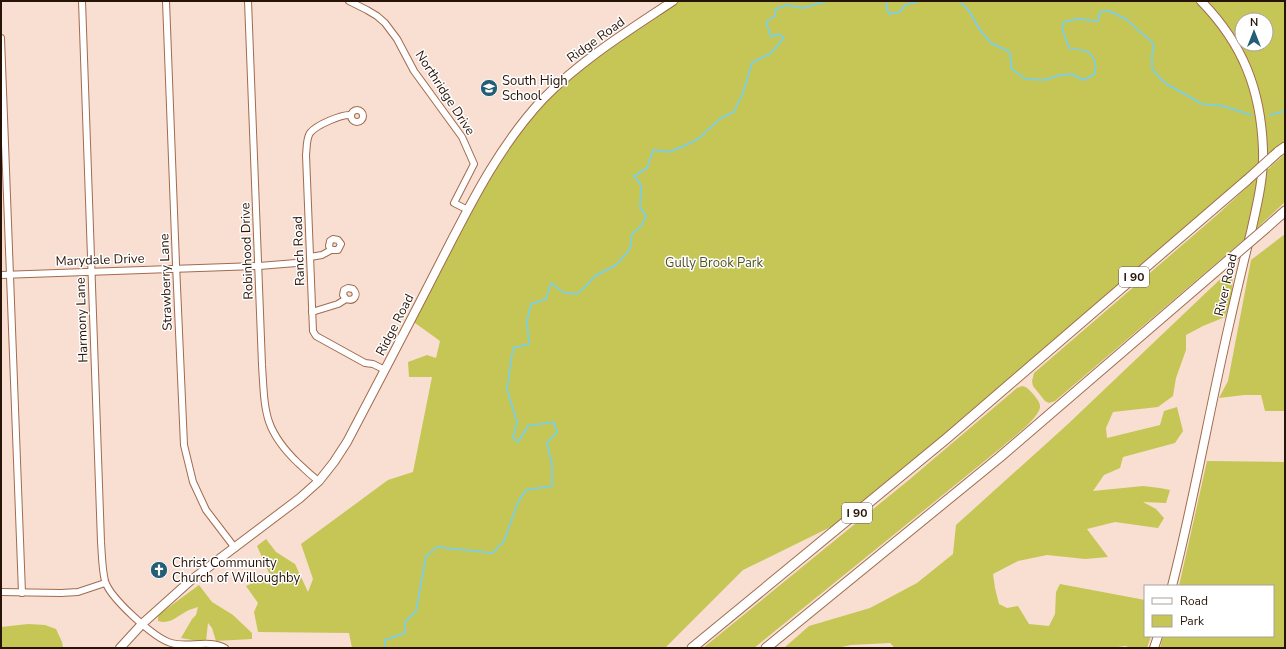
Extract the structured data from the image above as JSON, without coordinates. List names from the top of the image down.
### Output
{
  "streets": {
    "highway": ["I 90"],
    "main road": ["Ridge Road", "River Road"],
    "street": [
      "Northridge Drive",
      "Robinhood Drive",
      "Ranch Road",
      "Marydale Drive",
      "Strawberry Lane",
      "Harmony Lane"
    ]
  },
  "crossings": [
    ["Ridge Road", "Northridge Drive"],
    ["Ridge Road", "Robinhood Drive"],
    ["Ridge Road", "Ranch Road"],
    ["Ridge Road", "Strawberry Lane"],
    ["Robinhood Drive", "Marydale Drive"],
    ["Marydale Drive", "Strawberry Lane"],
    ["Marydale Drive", "Harmony Lane"]
  ],
  "parks": ["Gully Brook Park"],
  "places": {
    "school or university": ["South High School"],
    "church": ["Christ Community Church of Willoughby"]
  },
  "legend": ["Road", "Park"],
  "north": "top"
}
